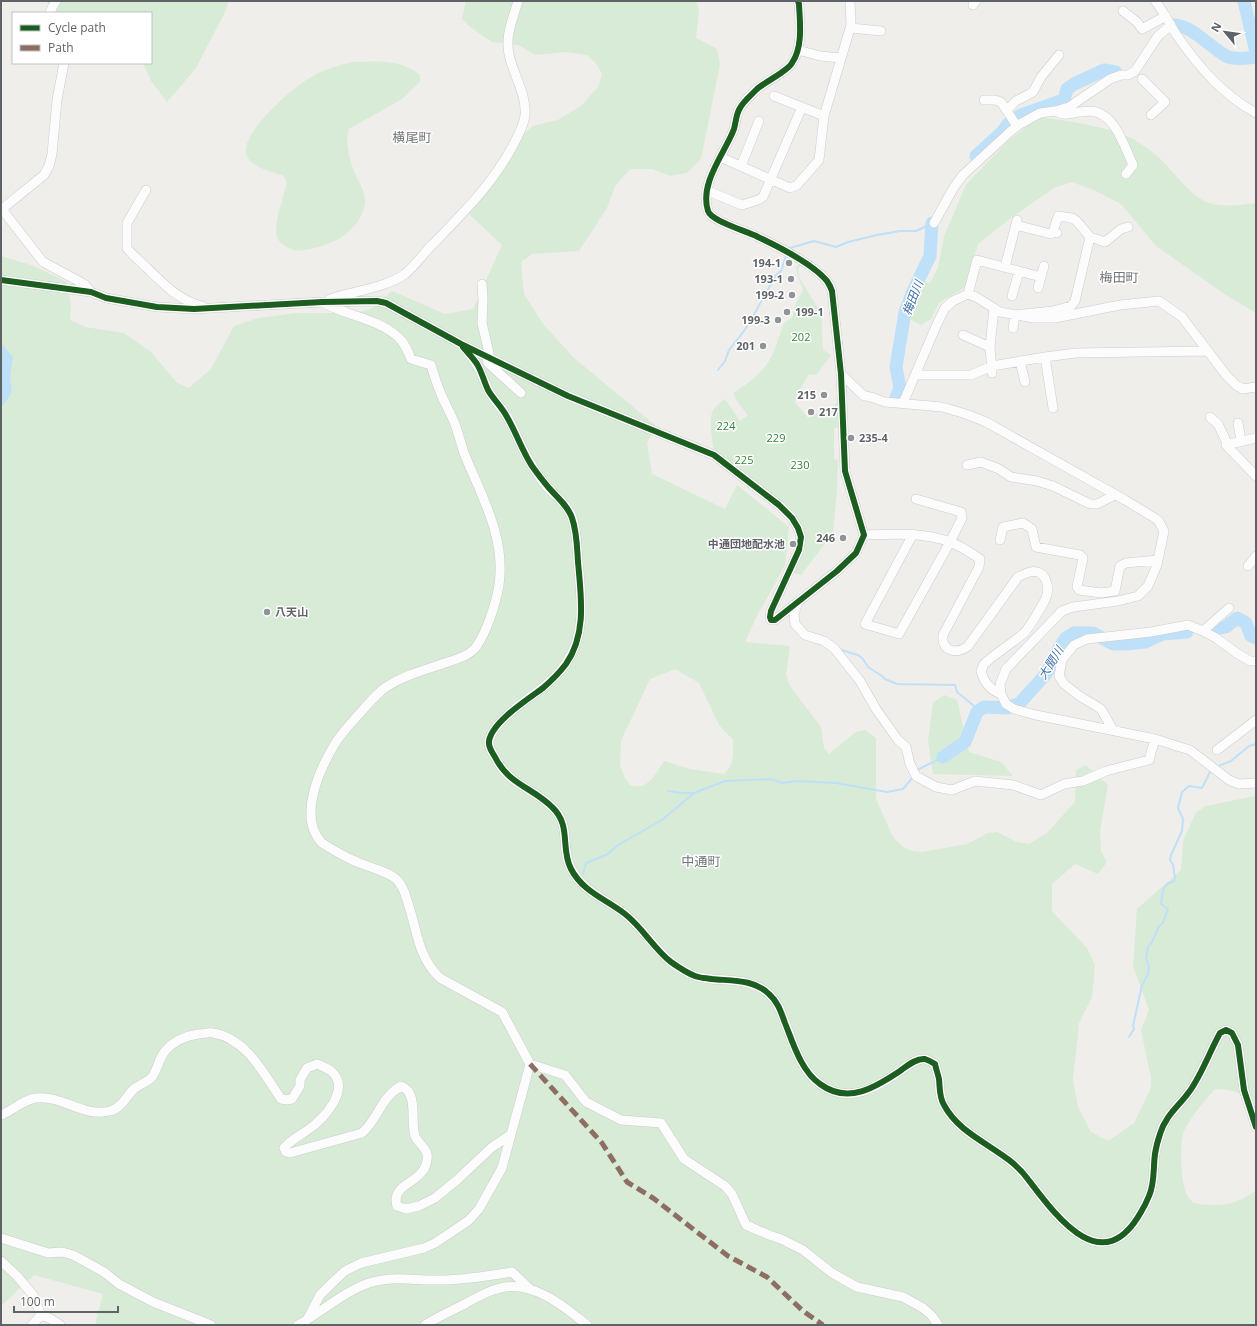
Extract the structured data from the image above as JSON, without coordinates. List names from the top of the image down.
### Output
{
  "districts": ["横尾町", "梅田町", "中通町"],
  "water": ["梅田川", "大聞川"],
  "parks": [
    "202",
    "224",
    "229",
    "225",
    "230"
  ],
  "places": [
    "194-1",
    "193-1",
    "199-2",
    "199-1",
    "199-3",
    "201",
    "215",
    "217",
    "235-4",
    "246",
    "中通団地配水池",
    "八天山"
  ],
  "legend": ["Cycle path", "Path"],
  "scale_bar": "100 m",
  "north": "top left"
}
